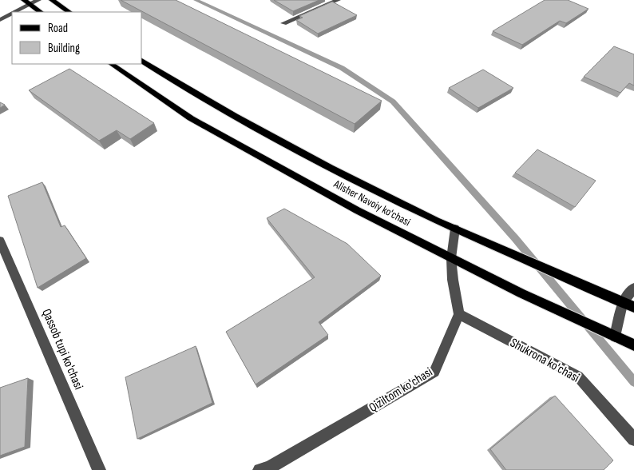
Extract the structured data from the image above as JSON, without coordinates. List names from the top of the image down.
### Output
{
  "streets": {
    "main road": ["Alisher Navoiy ko'chasi"],
    "street": ["Qassob tupi ko'chasi", "Shukrona ko'chasi", "Qiziltom ko'chasi"]
  },
  "crossings": [
    ["Shukrona ko'chasi", "Qiziltom ko'chasi"]
  ],
  "legend": ["Road", "Building"]
}
